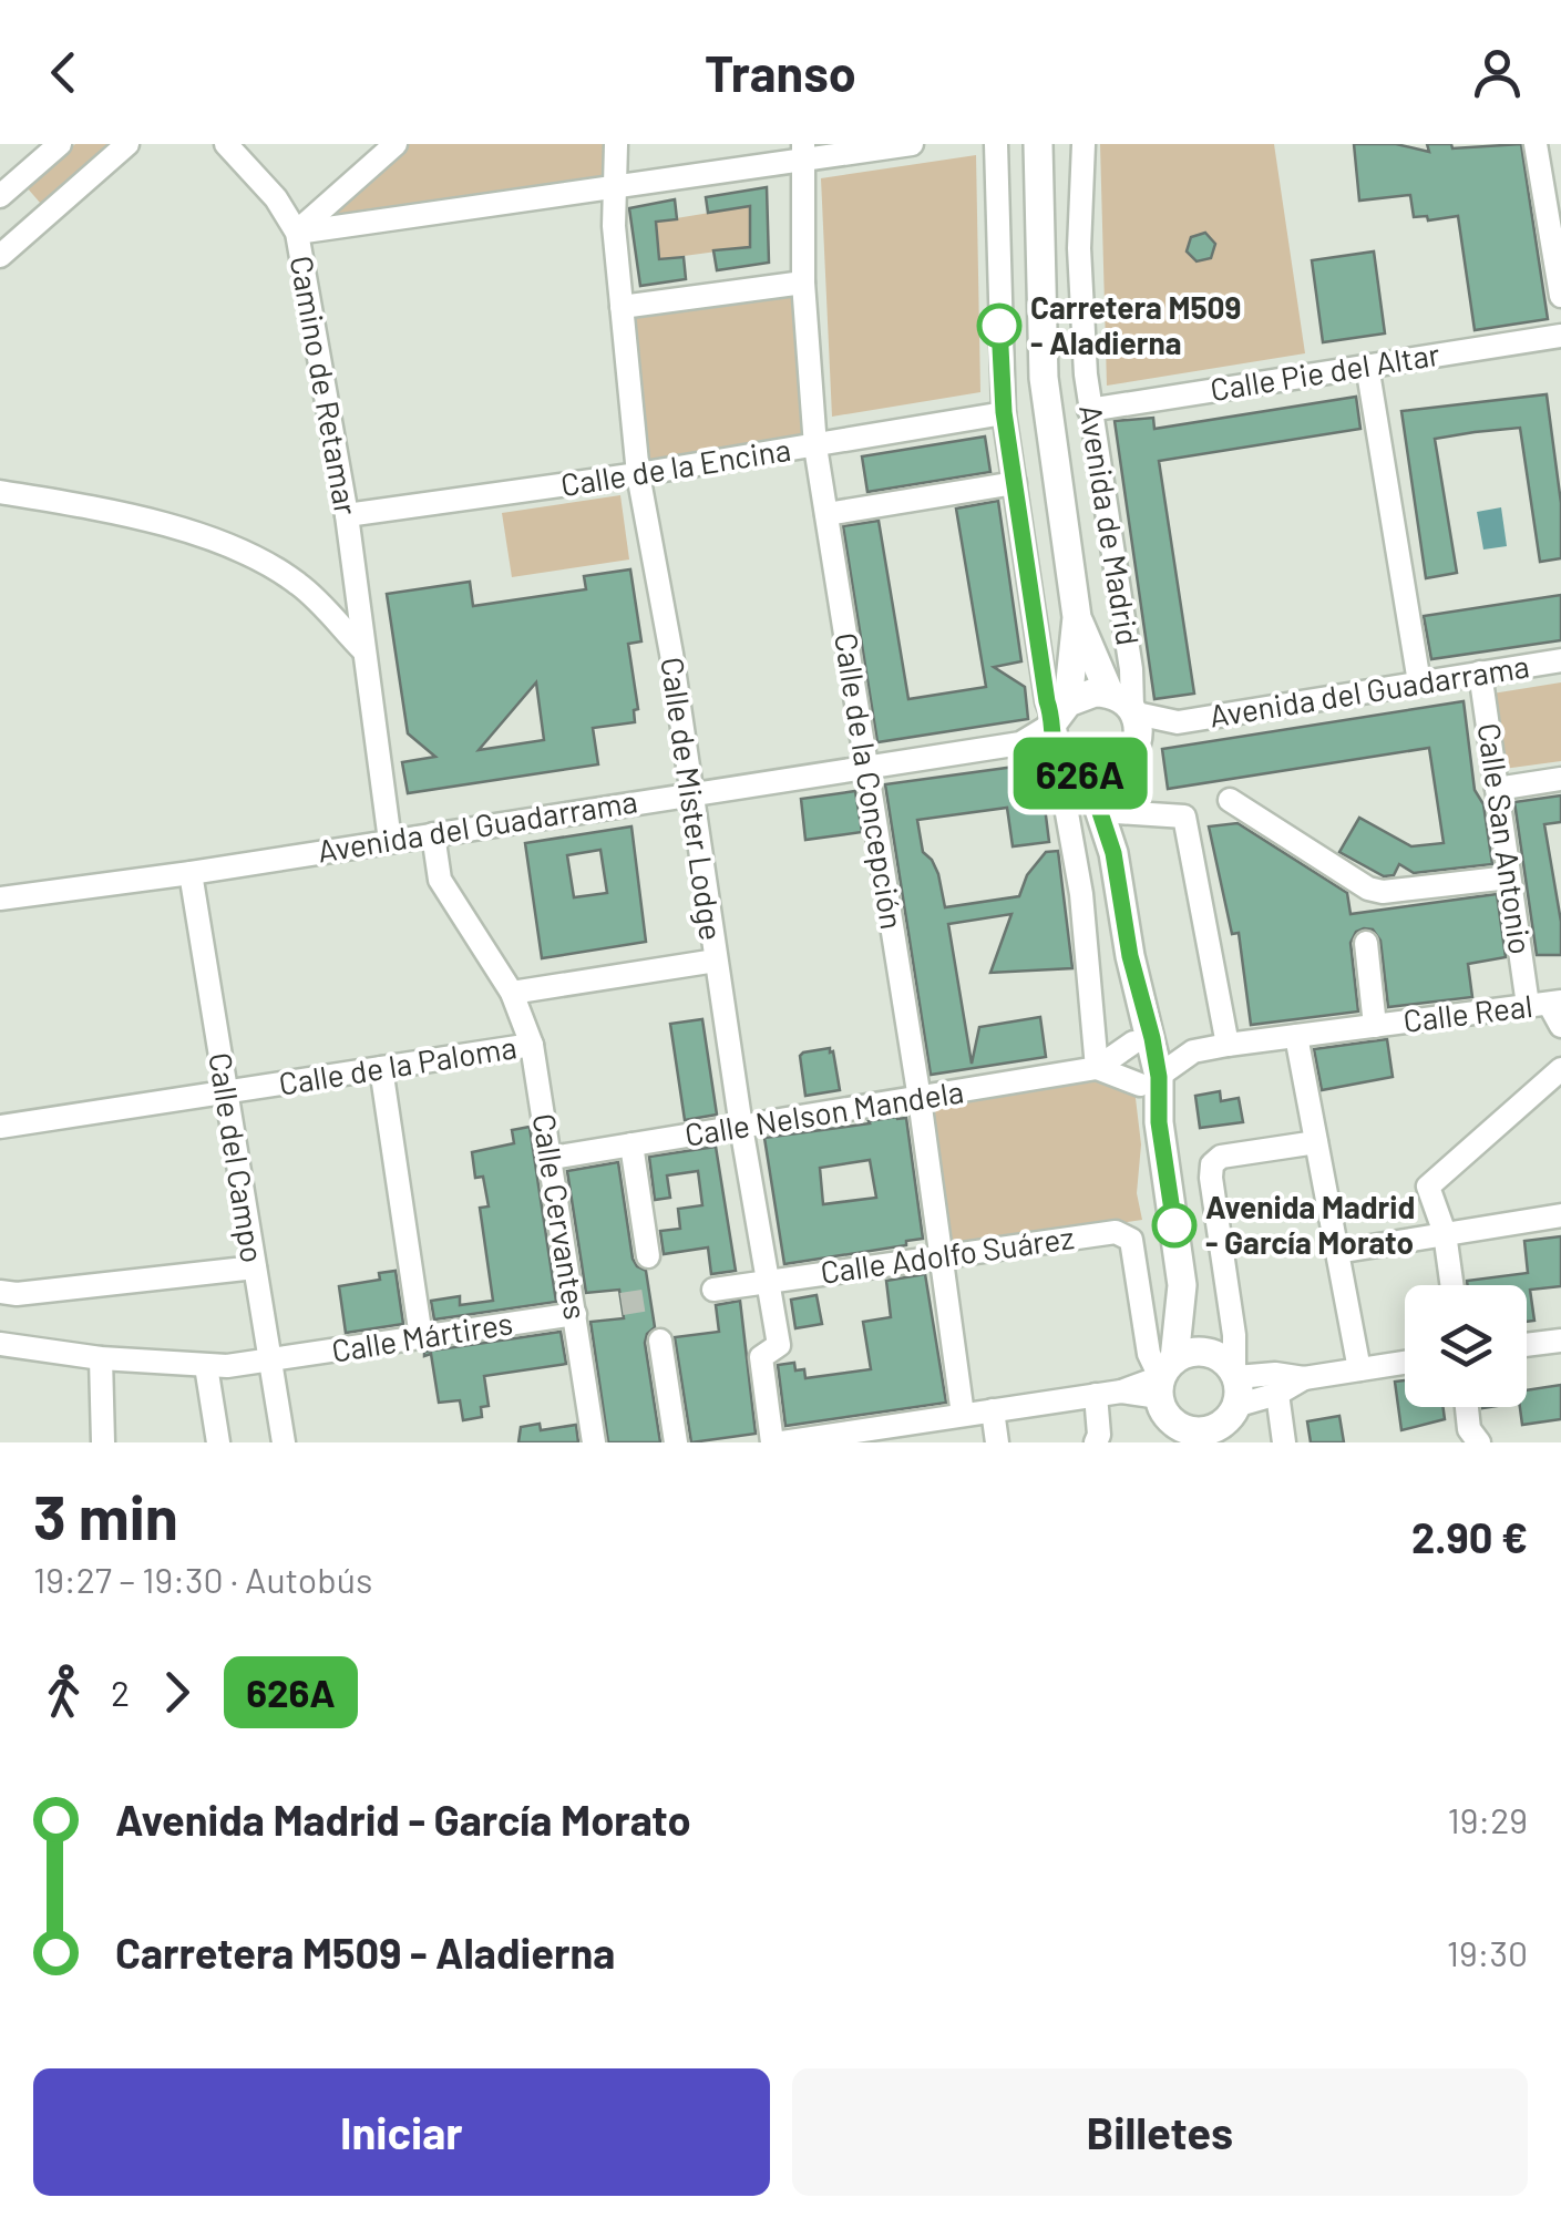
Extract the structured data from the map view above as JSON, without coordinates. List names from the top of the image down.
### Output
{
  "streets": {
    "main road": ["Avenida de Madrid"],
    "street": [
      "Calle Pie del Altar",
      "Camino de Retamar",
      "Calle de la Encina",
      "Avenida del Guadarrama",
      "Calle de la Concepción",
      "Calle de Mister Lodge",
      "Calle San Antonio",
      "Calle Real",
      "Calle de la Paloma",
      "Calle Nelson Mandela",
      "Calle del Campo",
      "Calle Cervantes",
      "Calle Adolfo Suárez",
      "Calle Mártires"
    ]
  },
  "crossings": [
    ["Calle Pie del Altar", "Avenida de Madrid"],
    ["Camino de Retamar", "Calle de la Encina"],
    ["Camino de Retamar", "Avenida del Guadarrama"],
    ["Calle de la Encina", "Calle de la Concepción"],
    ["Calle de la Encina", "Calle de Mister Lodge"],
    ["Avenida de Madrid", "Avenida del Guadarrama"],
    ["Avenida del Guadarrama", "Calle de la Concepción"],
    ["Avenida del Guadarrama", "Calle de Mister Lodge"],
    ["Avenida del Guadarrama", "Calle San Antonio"],
    ["Avenida del Guadarrama", "Calle del Campo"],
    ["Avenida del Guadarrama", "Calle Cervantes"],
    ["Calle de la Concepción", "Calle Nelson Mandela"],
    ["Calle de la Concepción", "Calle Adolfo Suárez"],
    ["Calle de Mister Lodge", "Calle Nelson Mandela"],
    ["Calle de Mister Lodge", "Calle Adolfo Suárez"],
    ["Calle San Antonio", "Calle Real"],
    ["Calle de la Paloma", "Calle del Campo"],
    ["Calle de la Paloma", "Calle Cervantes"],
    ["Calle Nelson Mandela", "Calle Cervantes"],
    ["Calle del Campo", "Calle Mártires"],
    ["Calle Cervantes", "Calle Mártires"]
  ],
  "places": ["Carretera M509 - Aladierna", "Avenida Madrid - García Morato"],
  "lines": ["bus line 626A"],
  "page": {
    "header": "Transo",
    "on_map": "626A",
    "heading": ["3 min", "19:27 – 19:30 · Autobús", "2.90 €"],
    "legs": ["2", "626A"],
    "list": [
      {
        "name": "Avenida Madrid - García Morato",
        "value": "19:29"
      },
      {
        "name": "Carretera M509 - Aladierna",
        "value": "19:30"
      }
    ],
    "buttons": ["Iniciar", "Billetes"]
  }
}
